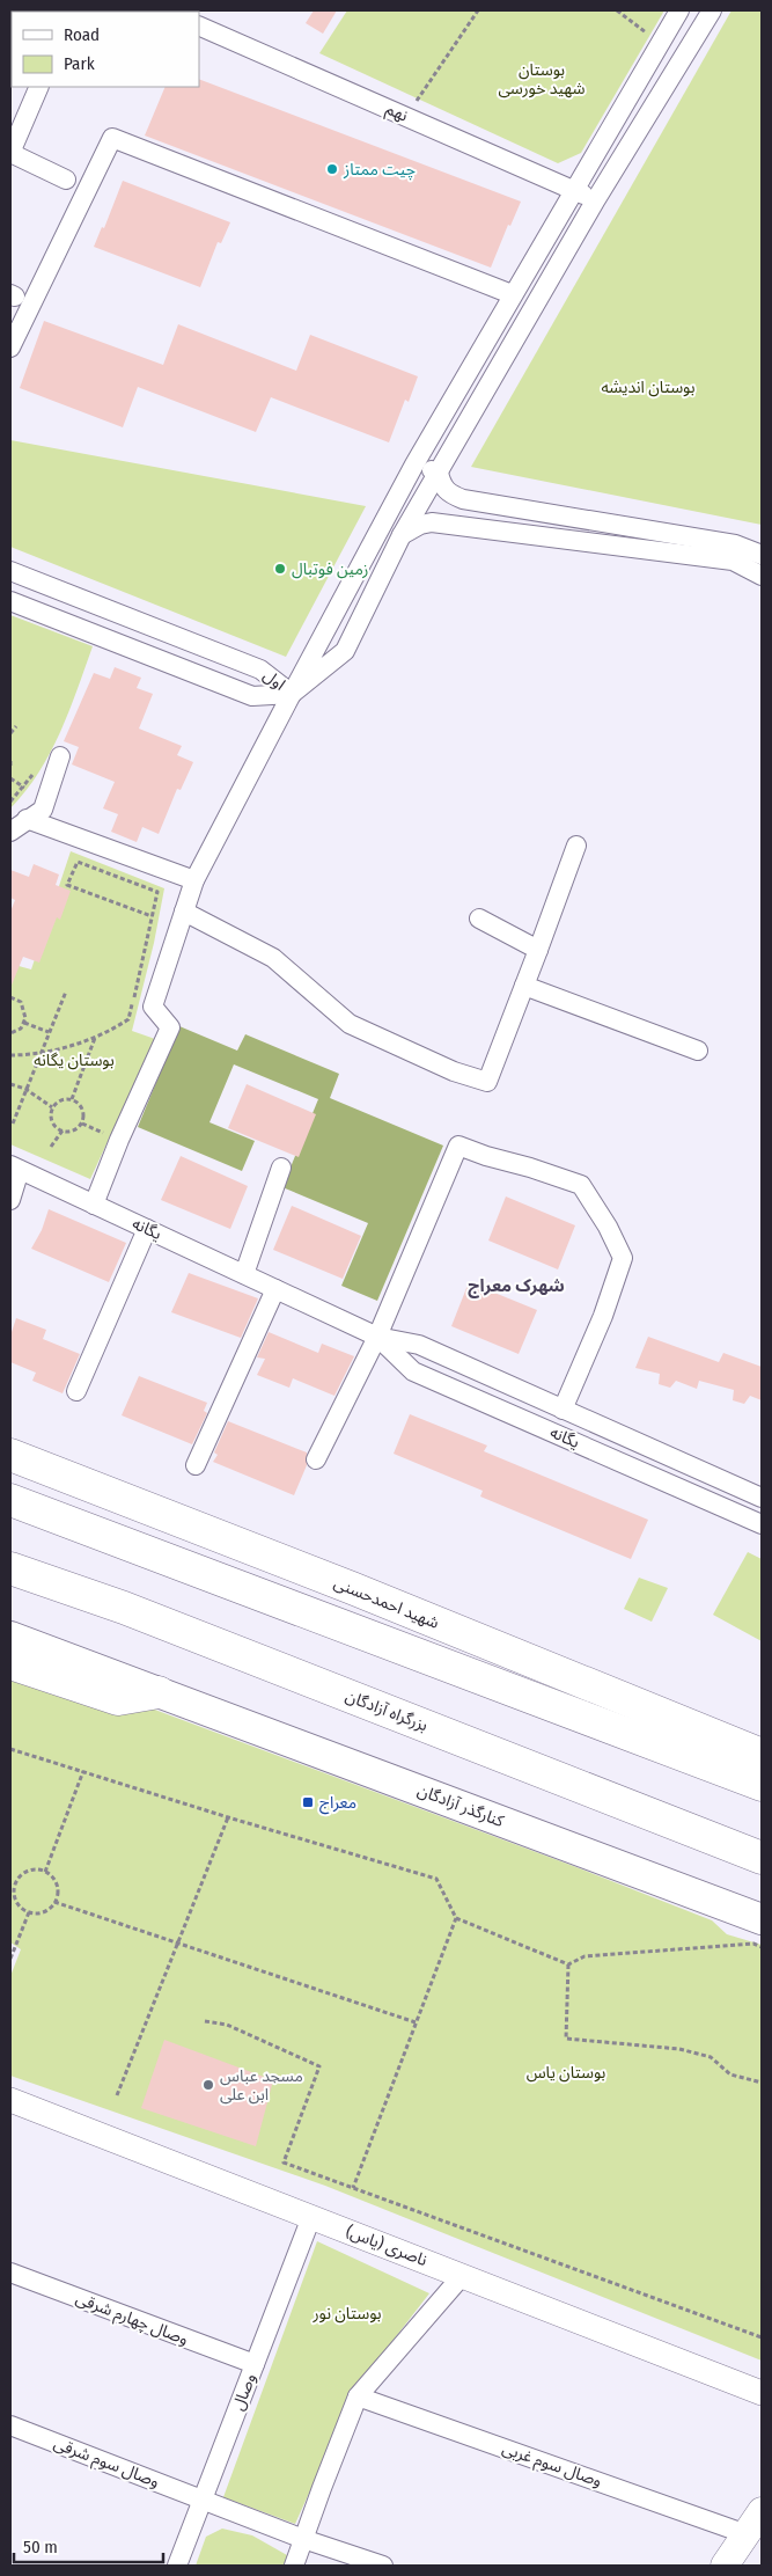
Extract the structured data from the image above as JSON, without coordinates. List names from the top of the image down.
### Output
{
  "streets": {
    "highway": ["شهید احمدحسنی", "بزرگراه آزادگان"],
    "main road": ["کنارگذر آزادگان"],
    "street": [
      "نهم",
      "اول",
      "یگانه",
      "ناصری (یاس)",
      "وصال چهارم شرقی",
      "وصال",
      "وصال سوم شرقی",
      "وصال سوم غربی"
    ]
  },
  "crossings": [
    ["ناصری (یاس)", "وصال"],
    ["وصال چهارم شرقی", "وصال"],
    ["وصال", "وصال سوم شرقی"]
  ],
  "districts": ["شهرک معراج"],
  "parks": [
    "بوستان شهید خورسی",
    "بوستان اندیشه",
    "بوستان یگانه",
    "بوستان یاس",
    "بوستان نور"
  ],
  "places": {
    "other": ["چیت ممتاز", "زمین فوتبال", "مسجد عباس ابن علی"],
    "transit": ["معراج"]
  },
  "legend": ["Road", "Park"],
  "scale_bar": "50 m"
}
